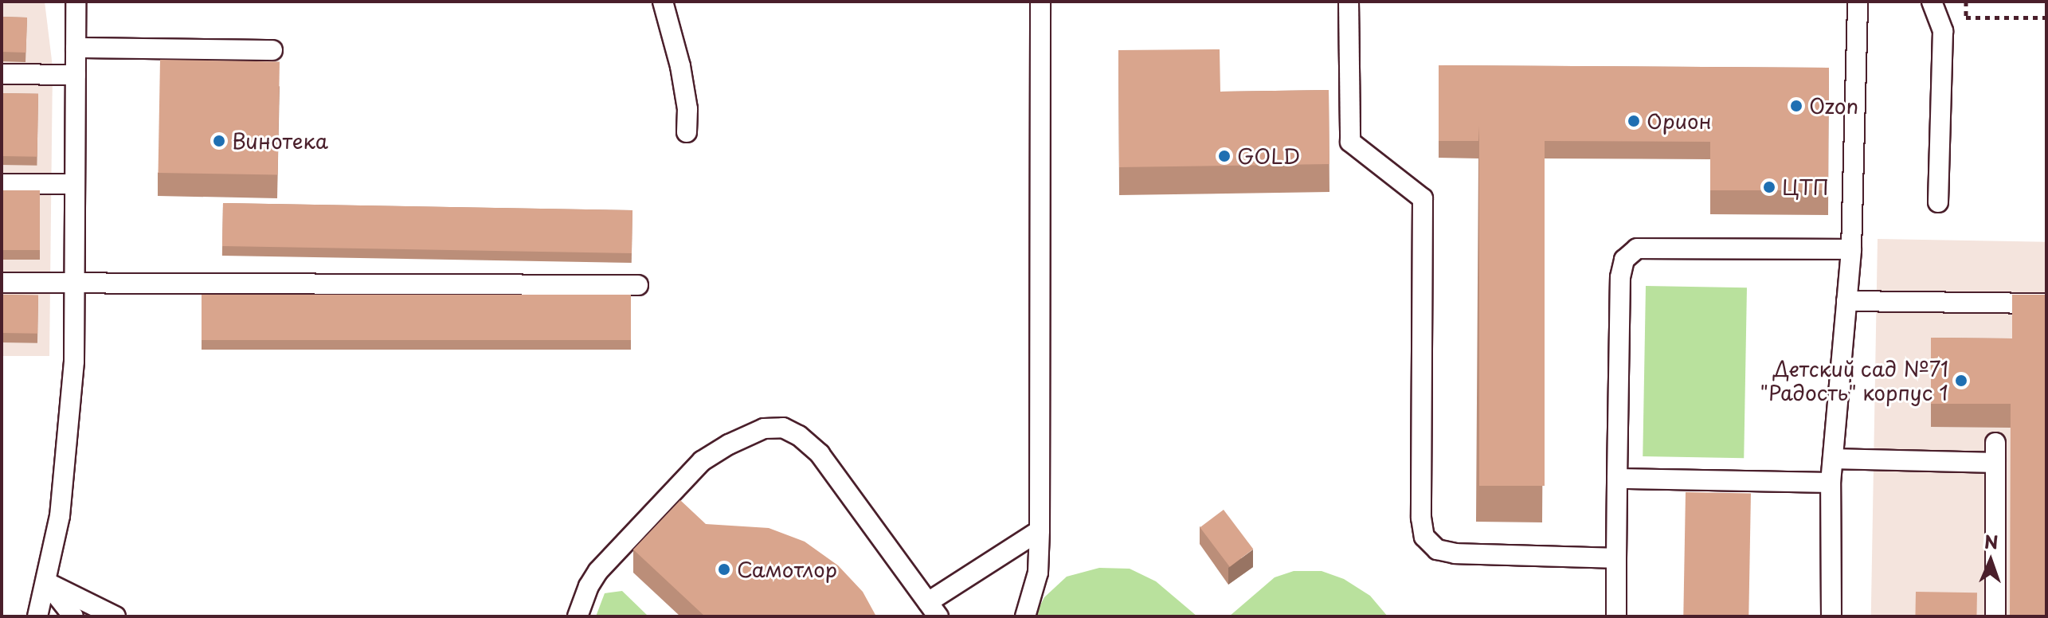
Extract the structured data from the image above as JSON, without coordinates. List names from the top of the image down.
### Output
{
  "places": [
    "Ozon",
    "Орион",
    "Винотека",
    "GOLD",
    "ЦТП",
    "Детский сад №71 \"Радость\" корпус 1",
    "Самотлор"
  ],
  "north": "top"
}
